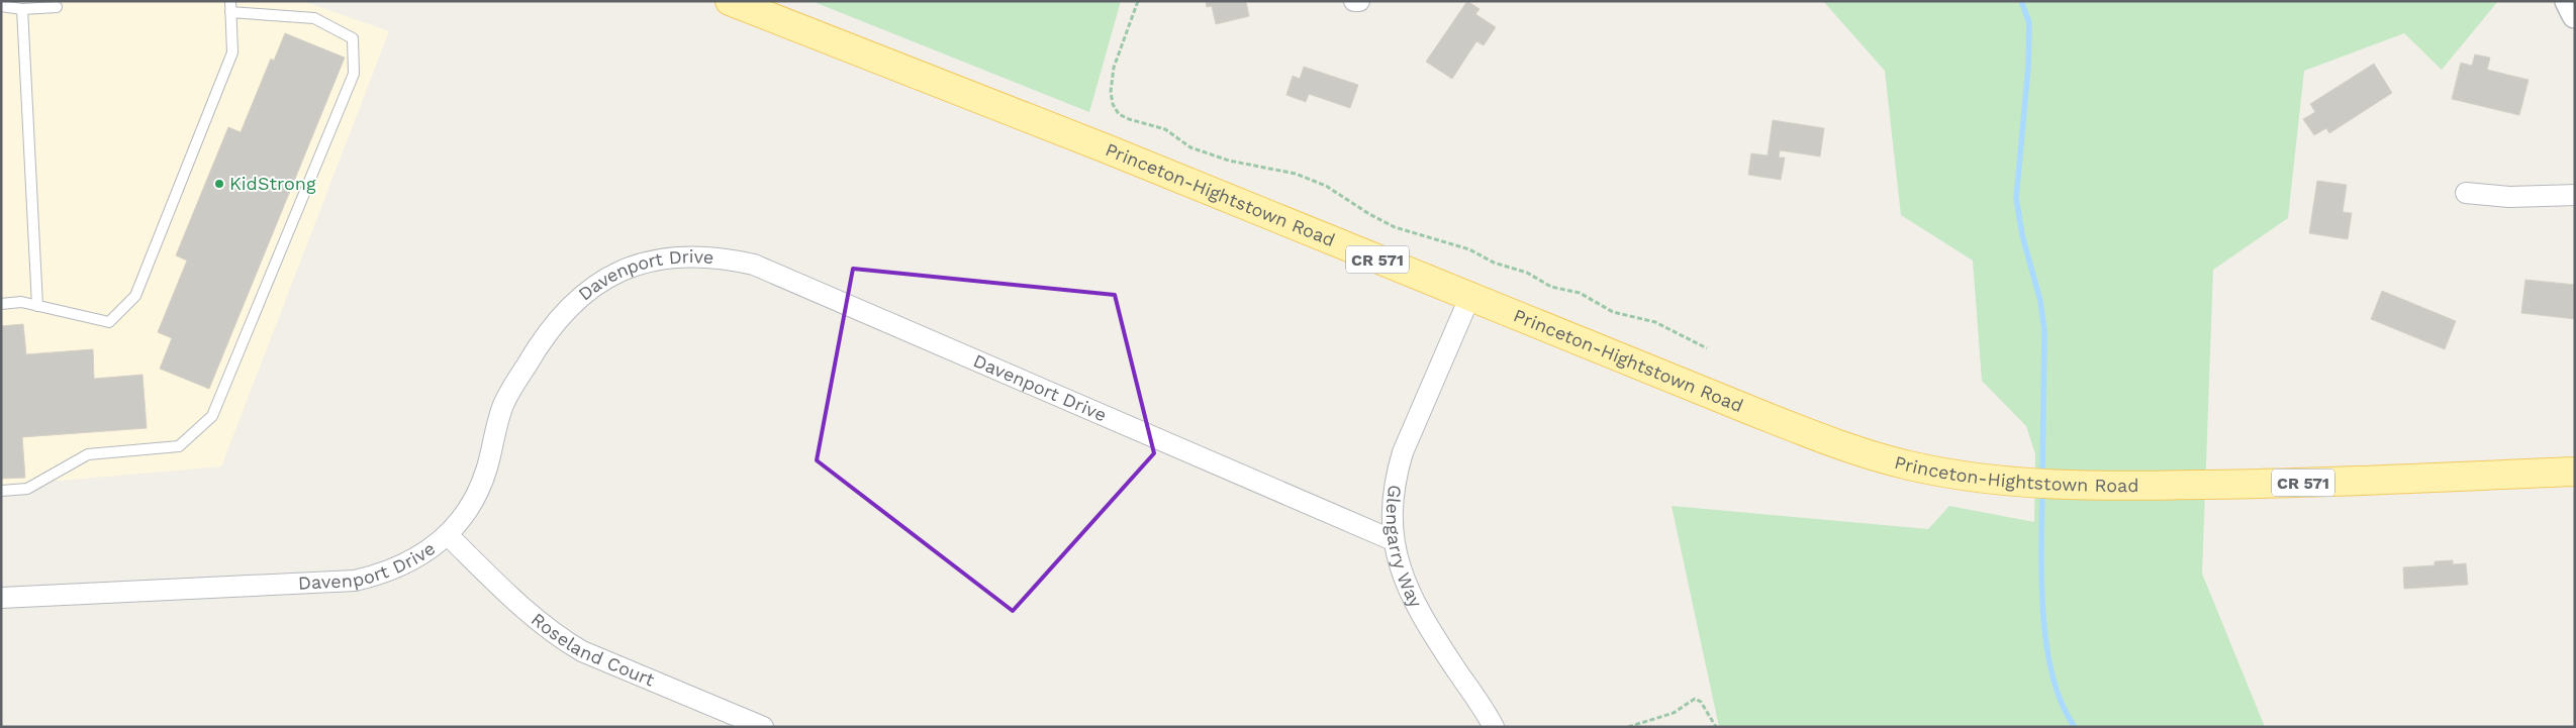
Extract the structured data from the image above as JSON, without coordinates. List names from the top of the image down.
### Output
{
  "streets": {
    "main road": ["Princeton-Hightstown Road", "CR 571"],
    "street": ["Davenport Drive", "Glengarry Way", "Roseland Court"]
  },
  "crossings": [
    ["Princeton-Hightstown Road", "Glengarry Way"],
    ["Davenport Drive", "Glengarry Way"],
    ["Davenport Drive", "Roseland Court"]
  ],
  "places": ["KidStrong"]
}
